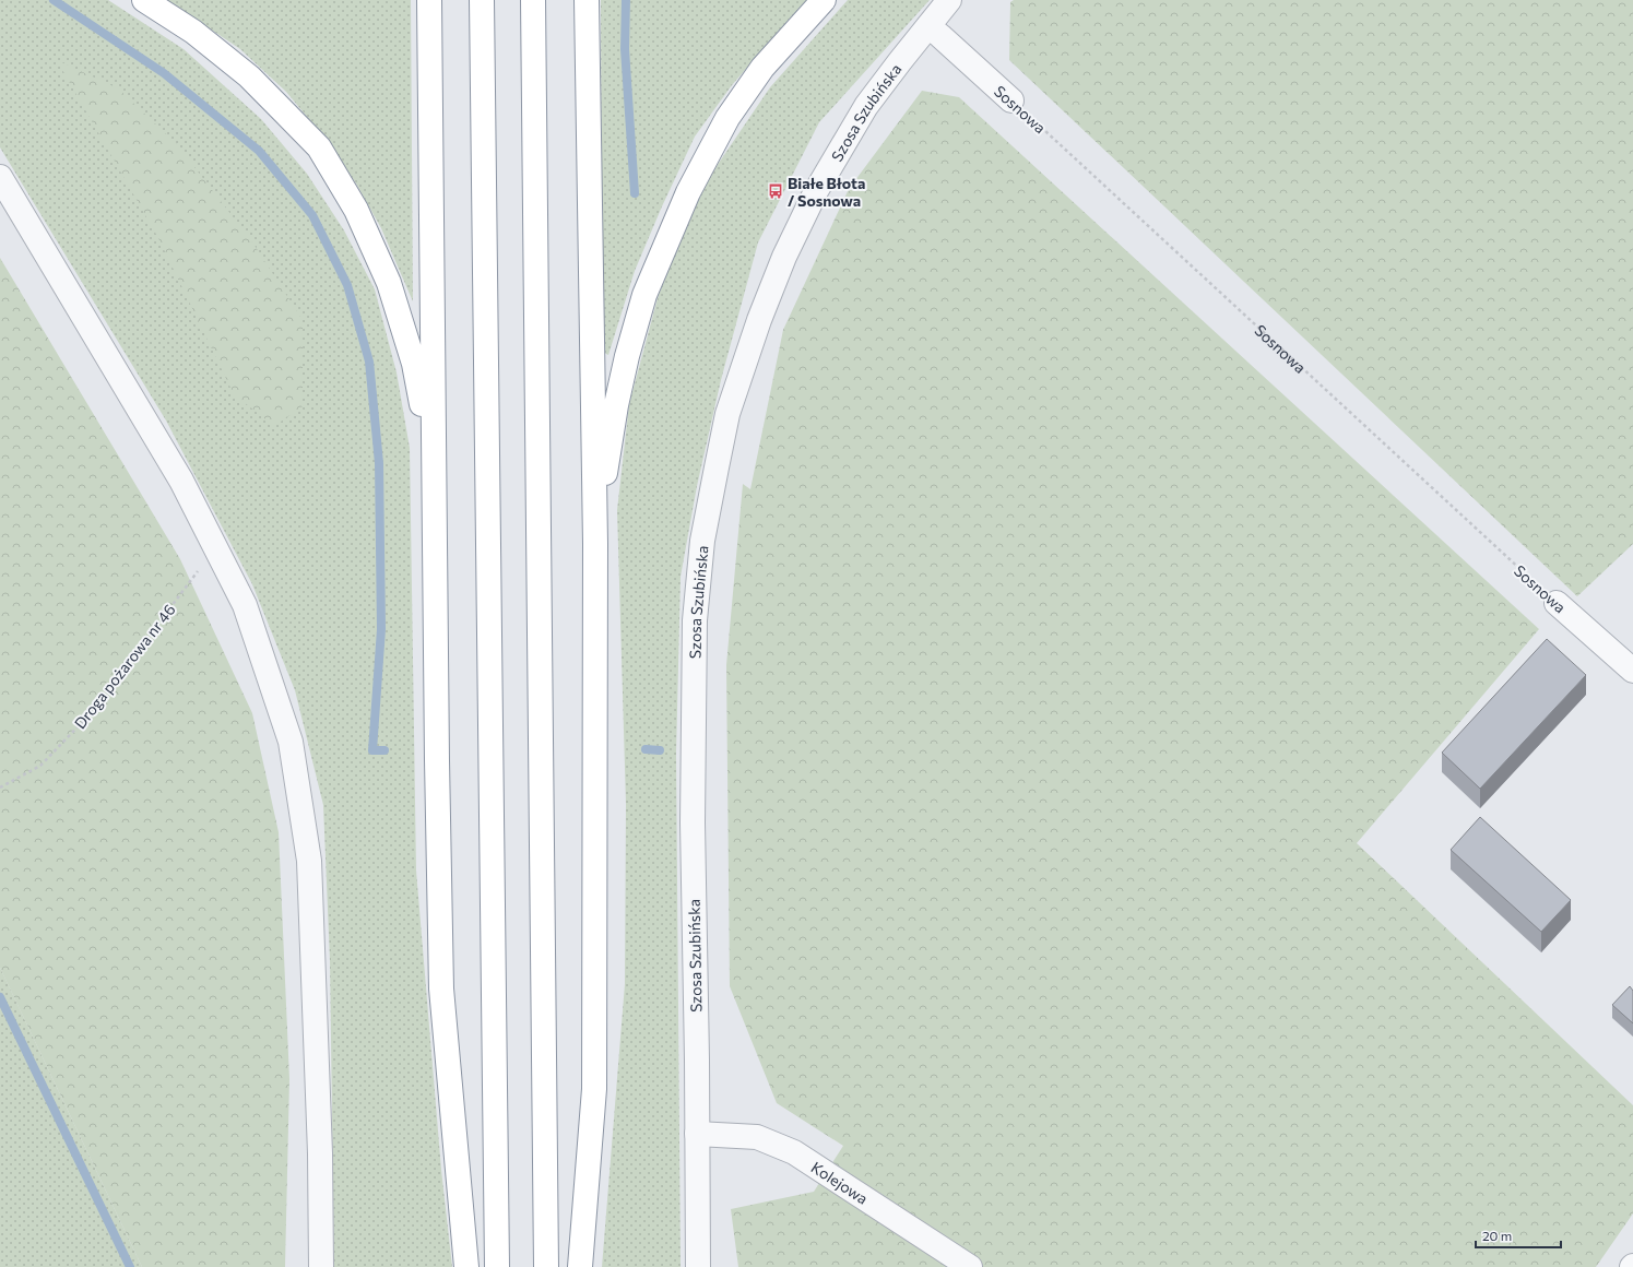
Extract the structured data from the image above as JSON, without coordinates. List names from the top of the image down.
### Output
{
  "streets": {
    "street": ["Sosnowa", "Szosa Szubińska", "Kolejowa"],
    "path": ["Droga pożarowa nr 46"]
  },
  "crossings": [
    ["Sosnowa", "Szosa Szubińska"],
    ["Szosa Szubińska", "Kolejowa"]
  ],
  "places": {
    "bus stop": ["Białe Błota / Sosnowa"]
  },
  "scale_bar": "20 m"
}
